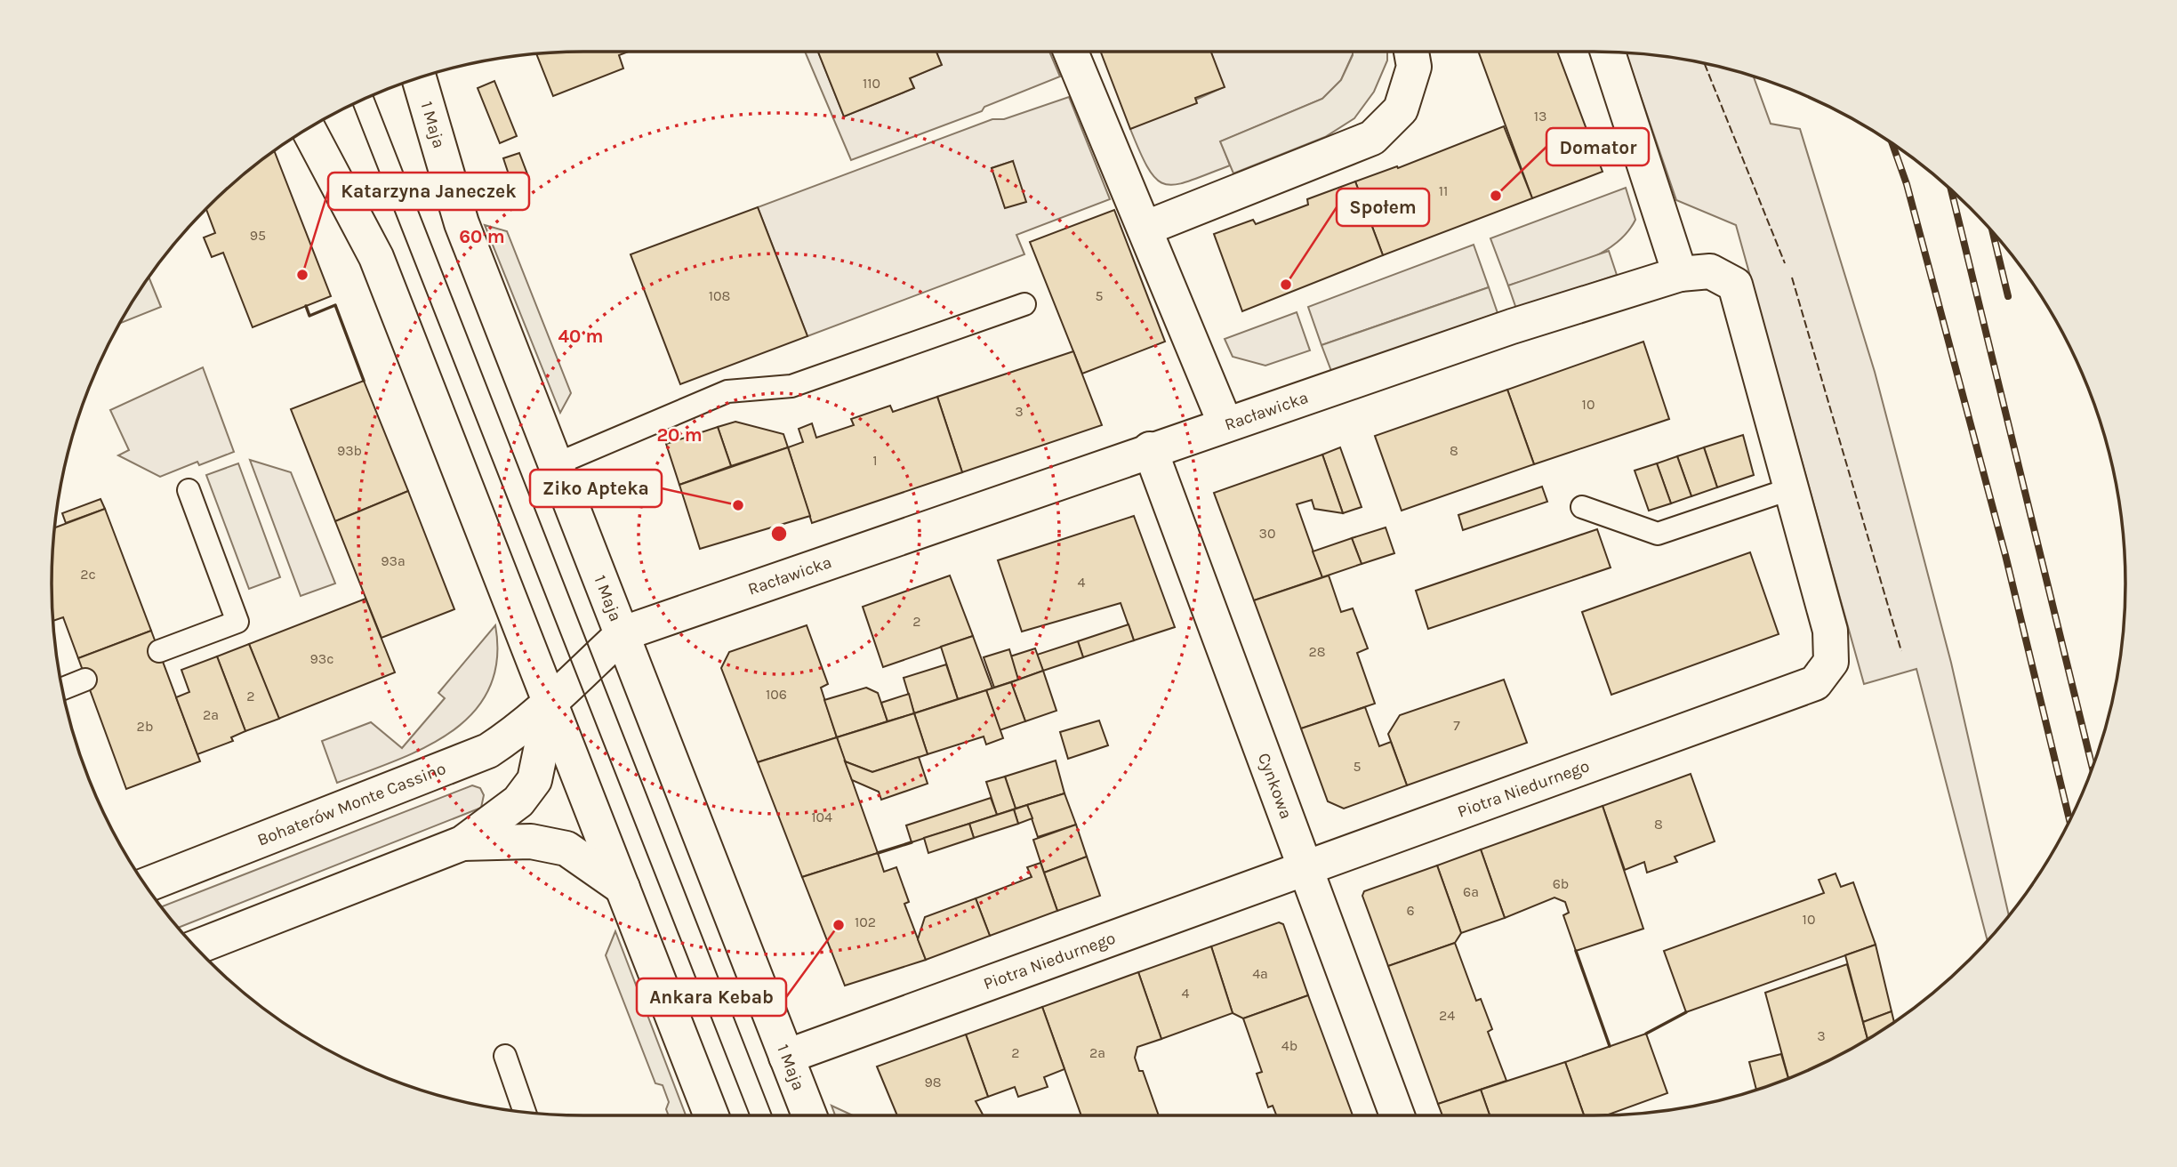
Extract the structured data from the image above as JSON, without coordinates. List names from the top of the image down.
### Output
{
  "streets": {
    "street": [
      "1 Maja",
      "Racławicka",
      "Cynkowa",
      "Piotra Niedurnego",
      "Bohaterów Monte Cassino"
    ]
  },
  "crossings": [
    ["1 Maja", "Racławicka"],
    ["1 Maja", "Piotra Niedurnego"],
    ["1 Maja", "Bohaterów Monte Cassino"],
    ["Racławicka", "Cynkowa"],
    ["Racławicka", "Piotra Niedurnego"],
    ["Racławicka", "Bohaterów Monte Cassino"],
    ["Cynkowa", "Piotra Niedurnego"]
  ],
  "places": [
    "Domator",
    "Katarzyna Janeczek",
    "Społem",
    "Ziko Apteka",
    "Ankara Kebab"
  ],
  "house_numbers": [
    "110",
    "13",
    "11",
    "95",
    "108",
    "5",
    "10",
    "3",
    "93b",
    "8",
    "1",
    "30",
    "93a",
    "2c",
    "4",
    "2",
    "28",
    "93c",
    "106",
    "2",
    "2a",
    "7",
    "2b",
    "5",
    "104",
    "8",
    "6b",
    "6a",
    "6",
    "10",
    "102",
    "4a",
    "4",
    "24",
    "3",
    "4b",
    "2",
    "2a",
    "98"
  ],
  "rings": ["60 m", "40 m", "20 m"]
}
